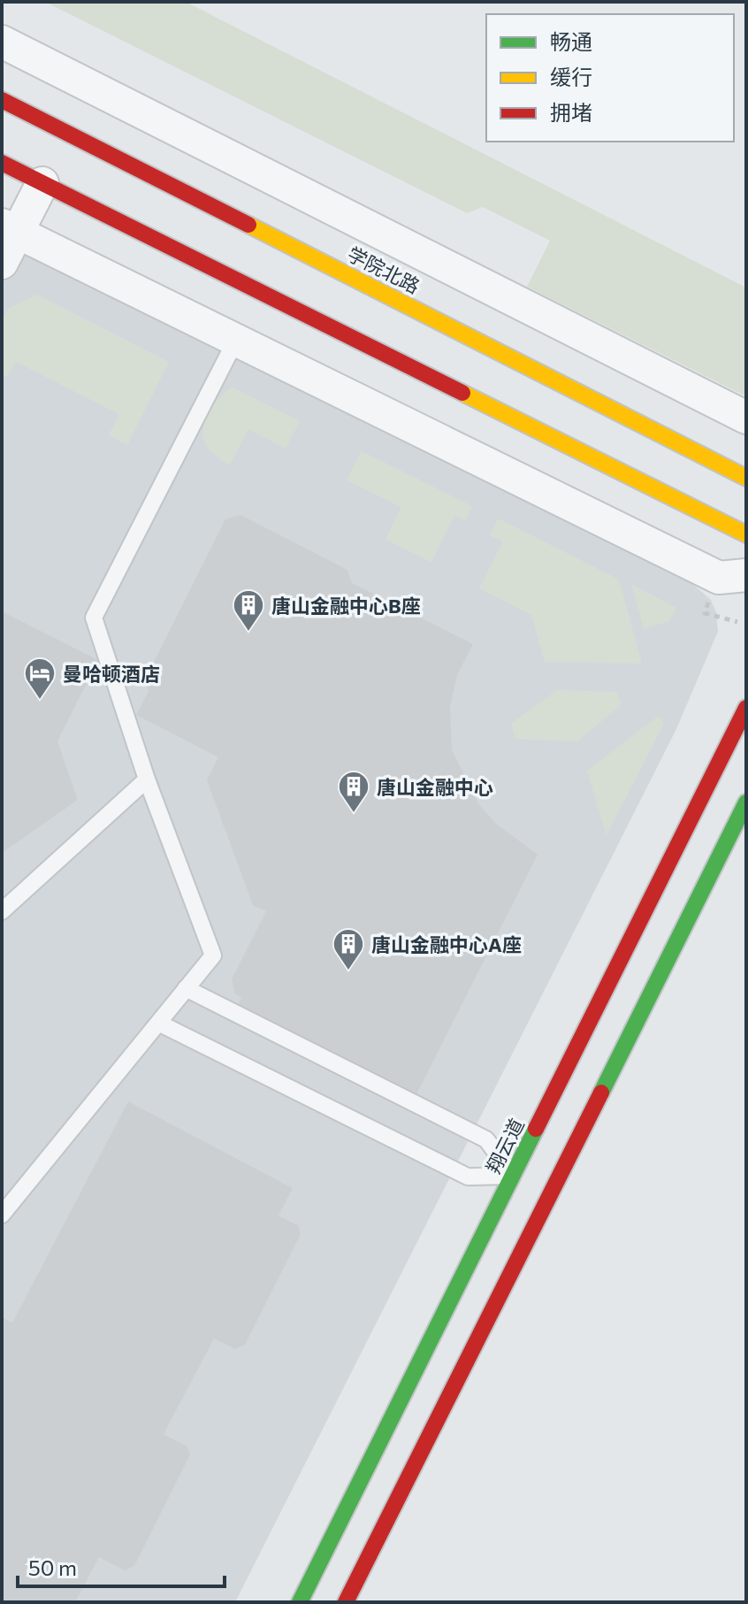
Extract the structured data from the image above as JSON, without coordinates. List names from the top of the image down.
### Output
{
  "streets": {
    "main road": ["学院北路", "翔云道"]
  },
  "places": {
    "building": ["唐山金融中心B座", "唐山金融中心", "唐山金融中心A座"],
    "hotel": ["曼哈顿酒店"]
  },
  "legend": ["畅通", "缓行", "拥堵"],
  "scale_bar": "50 m"
}
